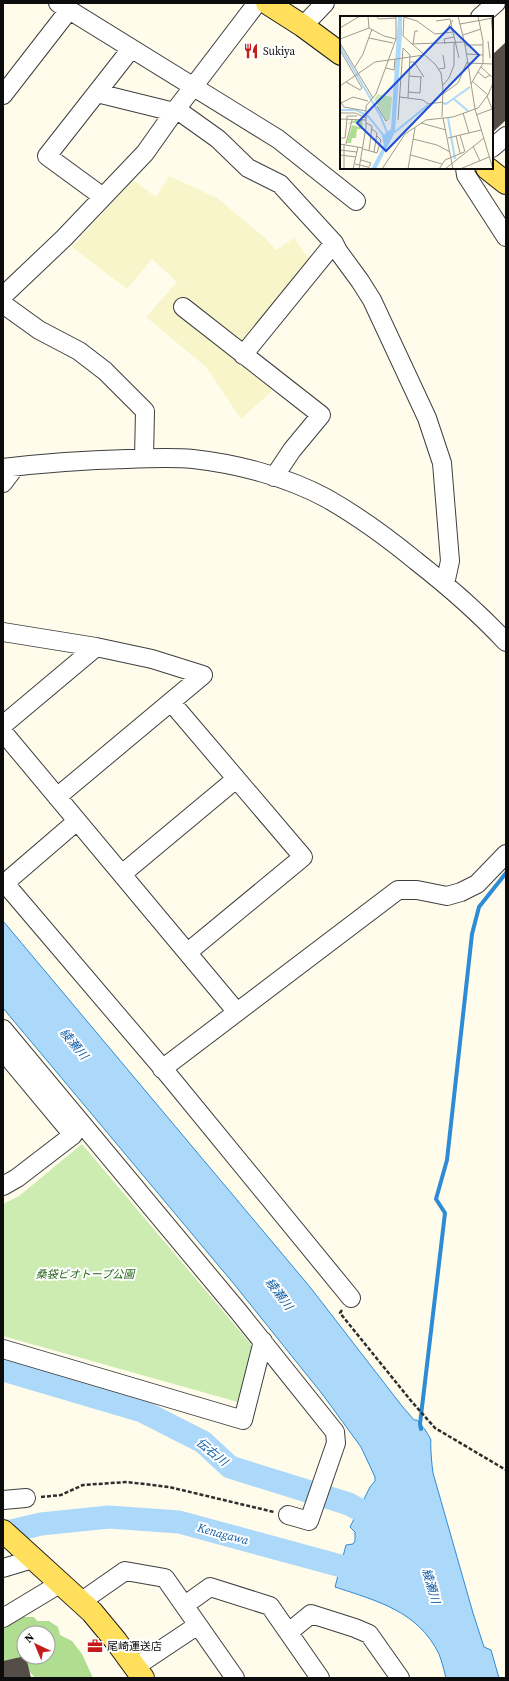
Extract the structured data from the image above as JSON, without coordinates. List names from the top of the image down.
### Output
{
  "water": ["綾瀬川", "伝右川", "Kenagawa"],
  "parks": ["桑袋ビオトープ公園"],
  "places": {
    "restaurant": ["Sukiya"],
    "office": ["尾崎運送店"]
  },
  "north": "top left"
}
